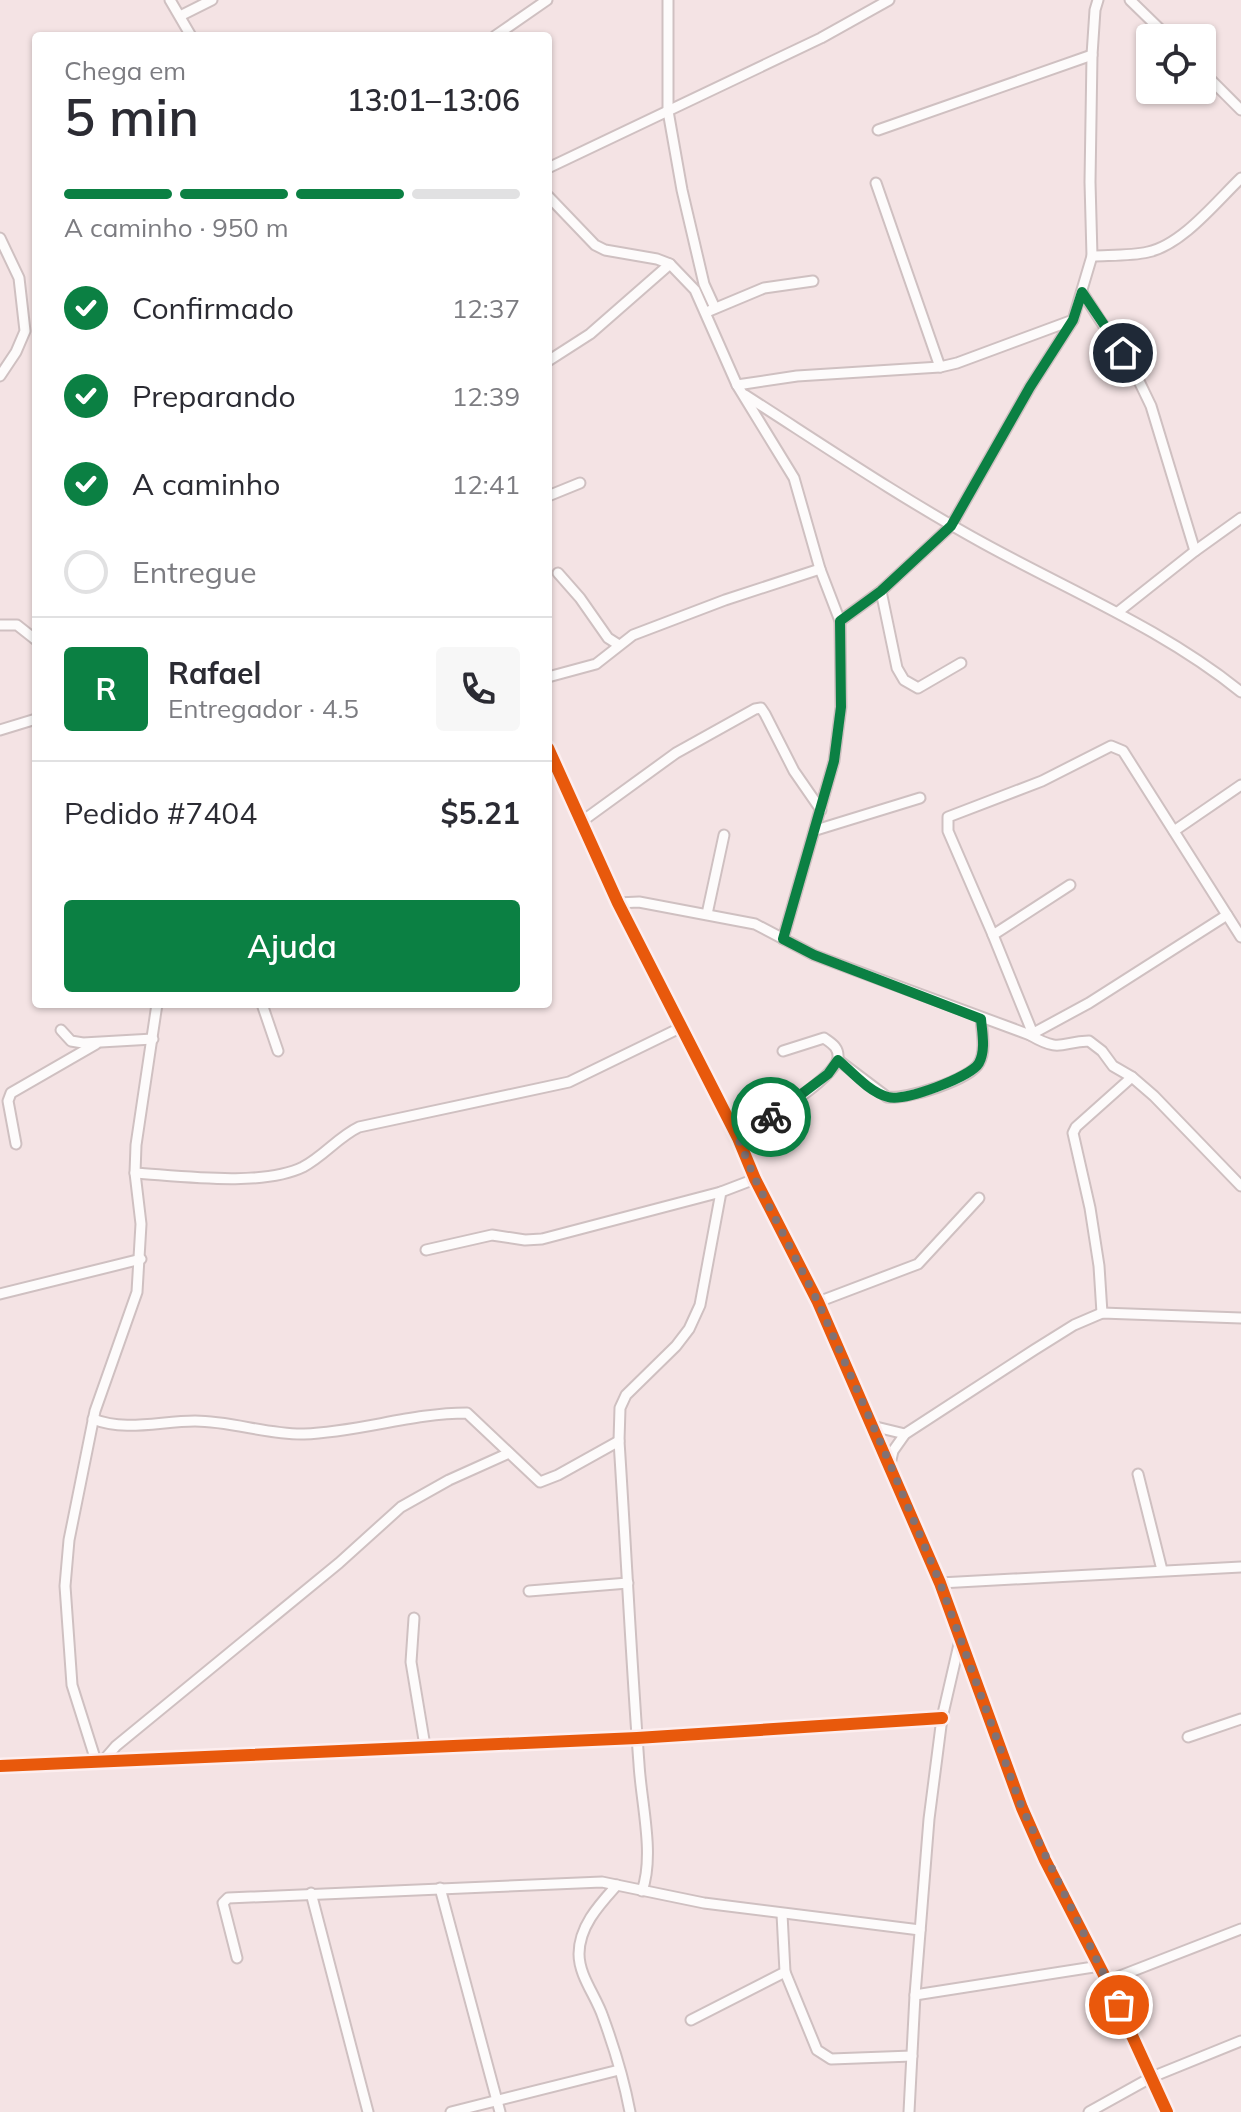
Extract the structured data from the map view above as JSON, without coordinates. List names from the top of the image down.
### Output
{
  "page": {
    "heading": ["5 min", "Chega em", "13:01–13:06"],
    "panel": [
      "Rafael",
      "Entregador · 4.5",
      "Pedido #7404",
      "$5.21"
    ],
    "bar": "A caminho · 950 m",
    "list": [
      ["Confirmado", "12:37"],
      ["Preparando", "12:39"],
      ["A caminho", "12:41"],
      "Entregue"
    ],
    "round": "R",
    "buttons": "Ajuda"
  }
}
